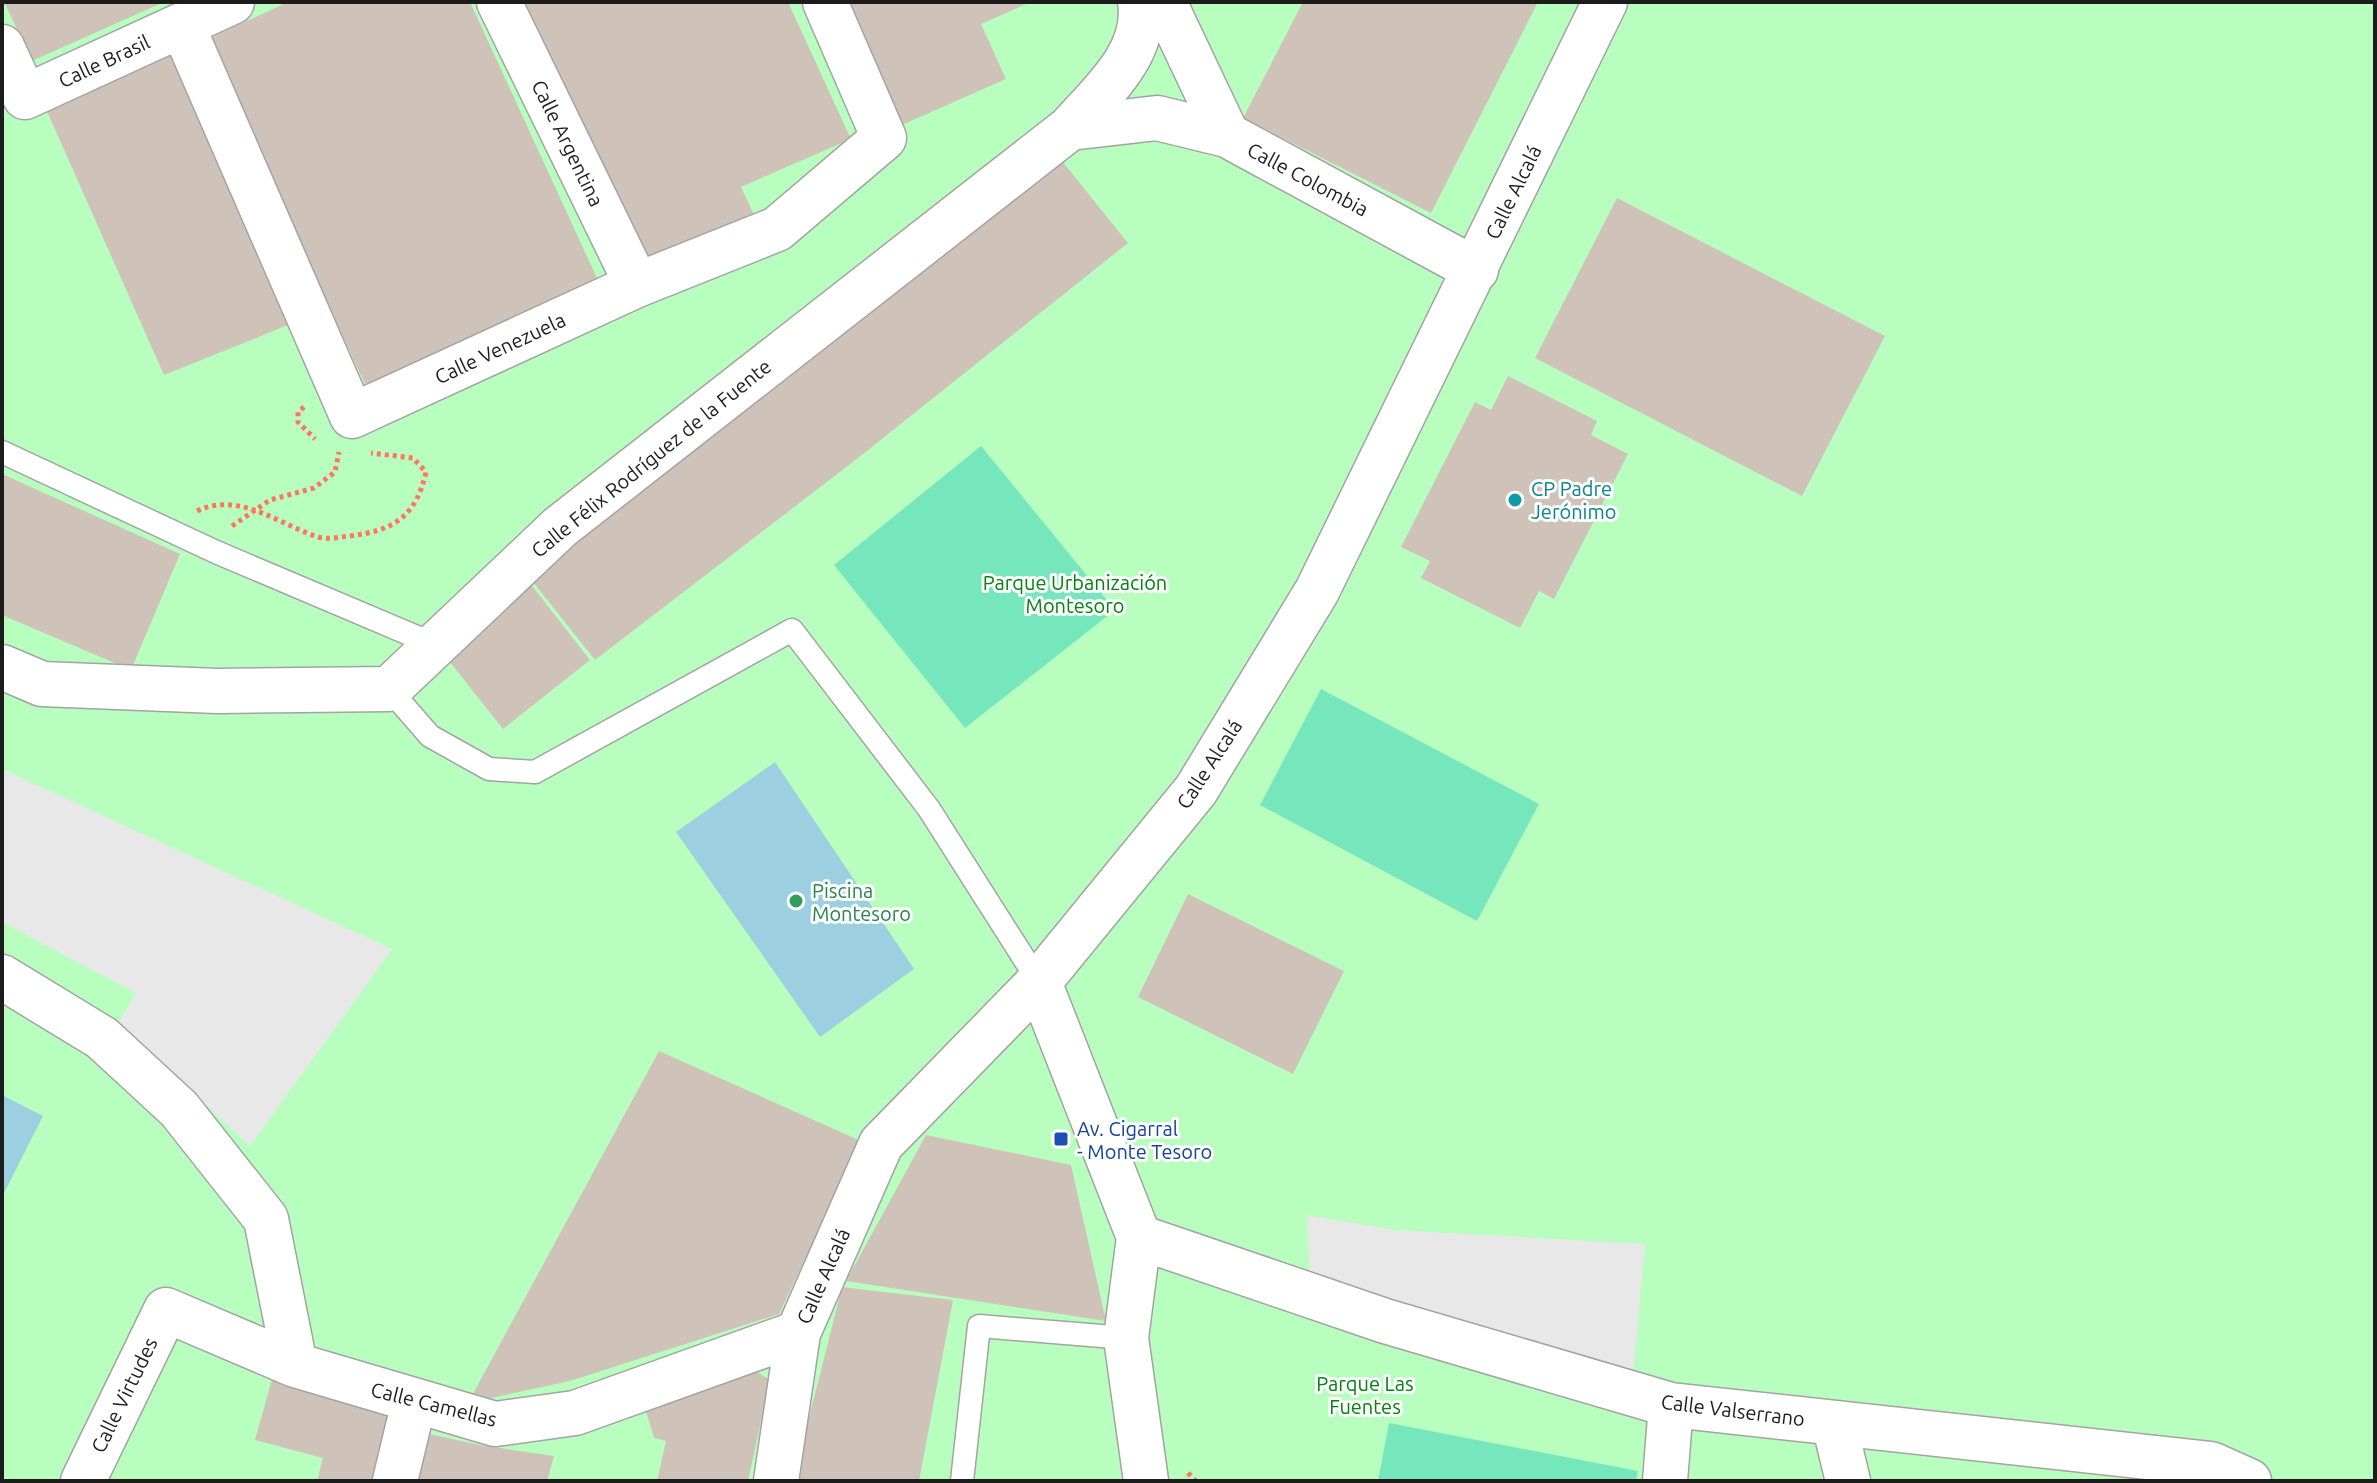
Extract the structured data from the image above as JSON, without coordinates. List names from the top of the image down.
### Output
{
  "streets": {
    "street": [
      "Calle Brasil",
      "Calle Argentina",
      "Calle Colombia",
      "Calle Alcalá",
      "Calle Venezuela",
      "Calle Félix Rodríguez de la Fuente",
      "Calle Virtudes",
      "Calle Camellas",
      "Calle Valserrano"
    ]
  },
  "crossings": [
    ["Calle Argentina", "Calle Venezuela"],
    ["Calle Colombia", "Calle Alcalá"],
    ["Calle Alcalá", "Calle Camellas"],
    ["Calle Virtudes", "Calle Camellas"]
  ],
  "parks": ["Parque Urbanización Montesoro", "Parque Las Fuentes"],
  "places": {
    "other": ["CP Padre Jerónimo", "Piscina Montesoro"],
    "transit": ["Av. Cigarral - Monte Tesoro"]
  }
}
